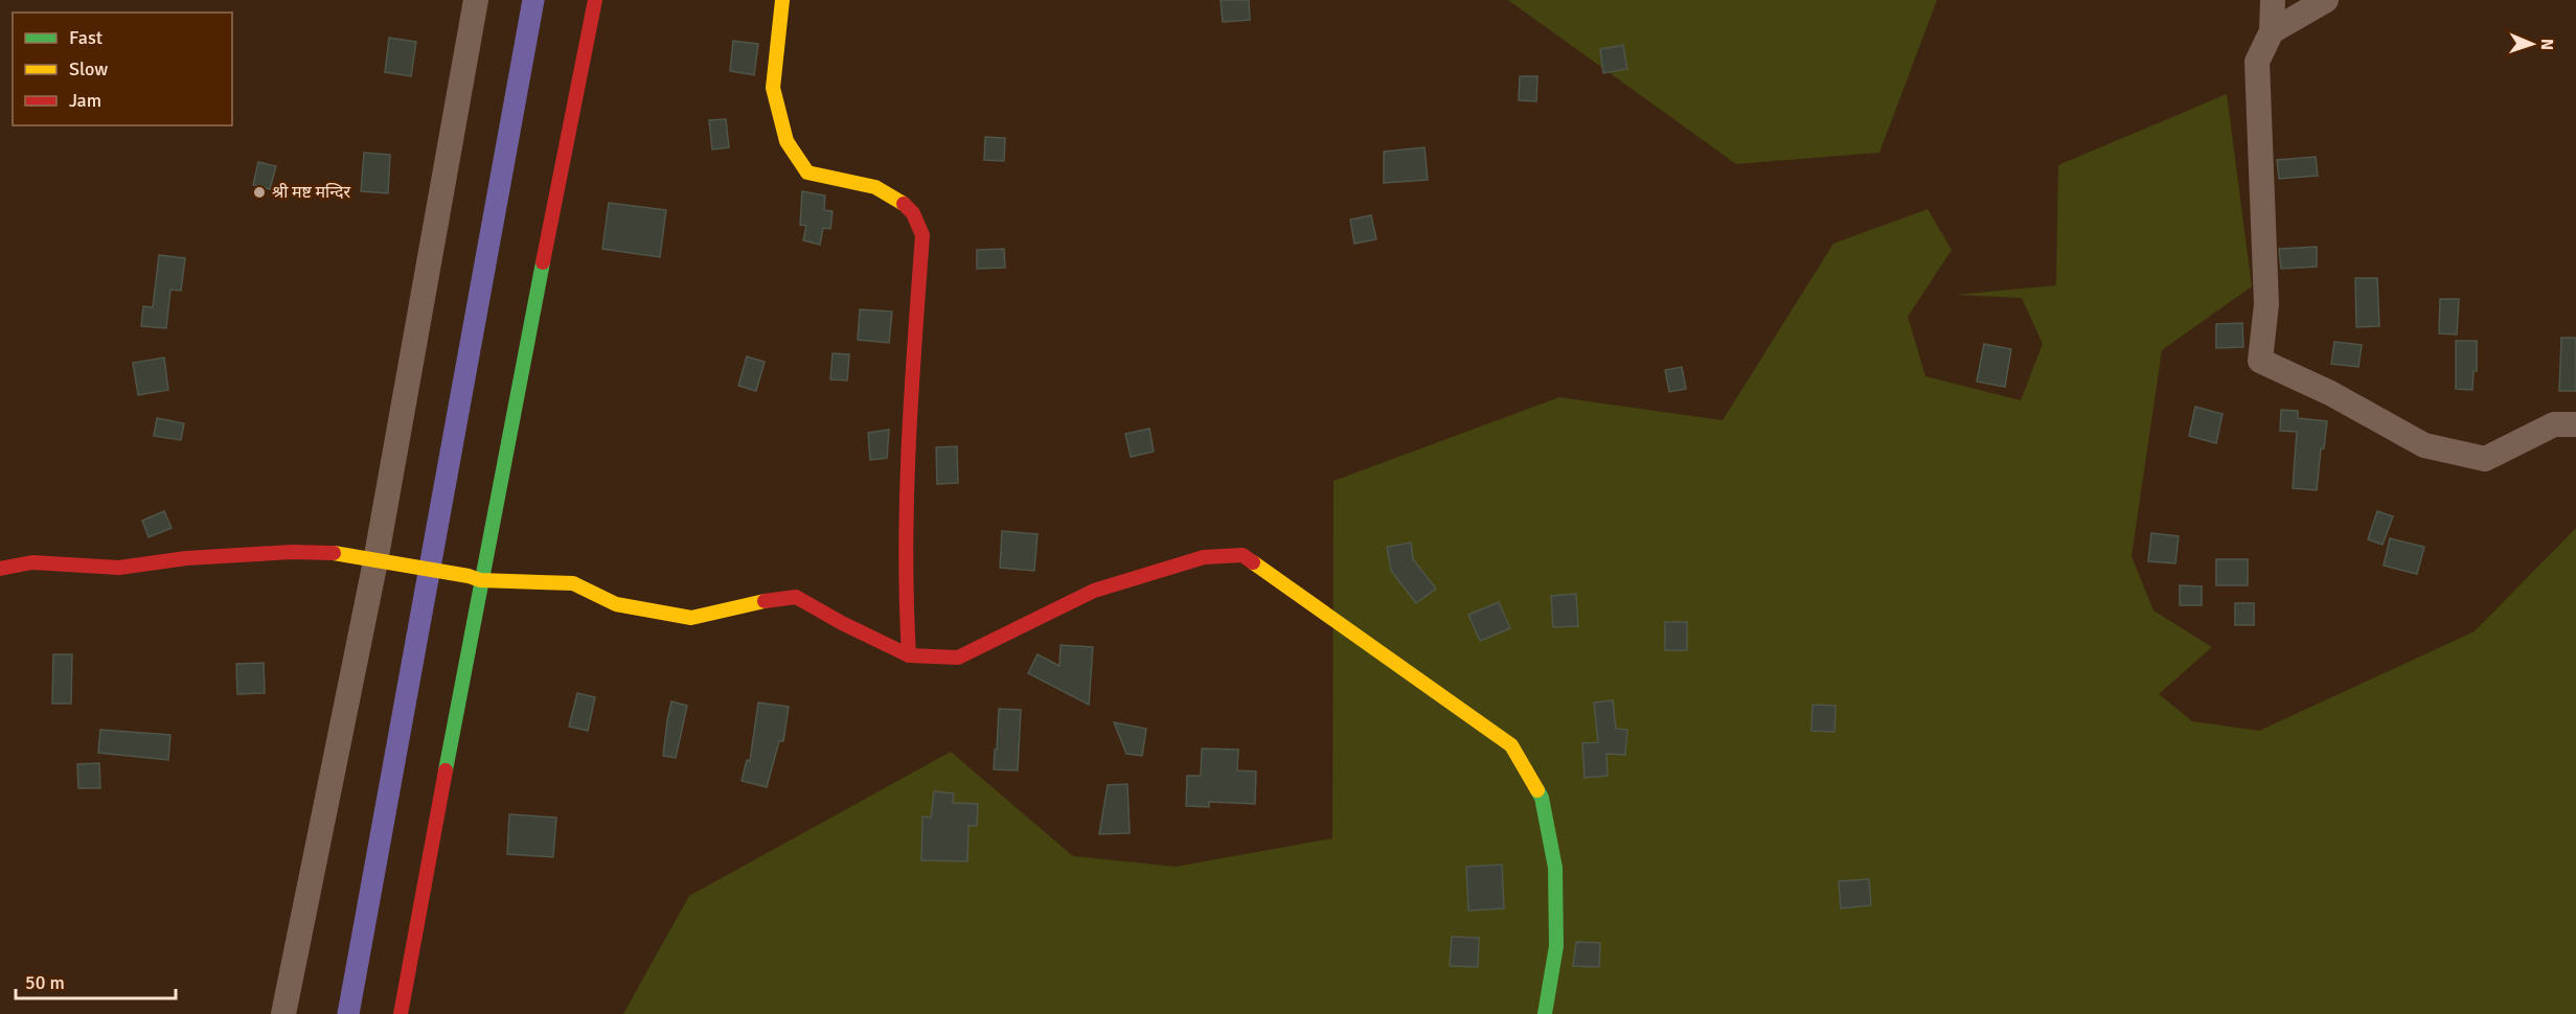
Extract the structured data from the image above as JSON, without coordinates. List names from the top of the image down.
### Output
{
  "places": ["श्री मष्ट मन्दिर"],
  "legend": ["Fast", "Slow", "Jam"],
  "scale_bar": "50 m",
  "north": "right"
}
